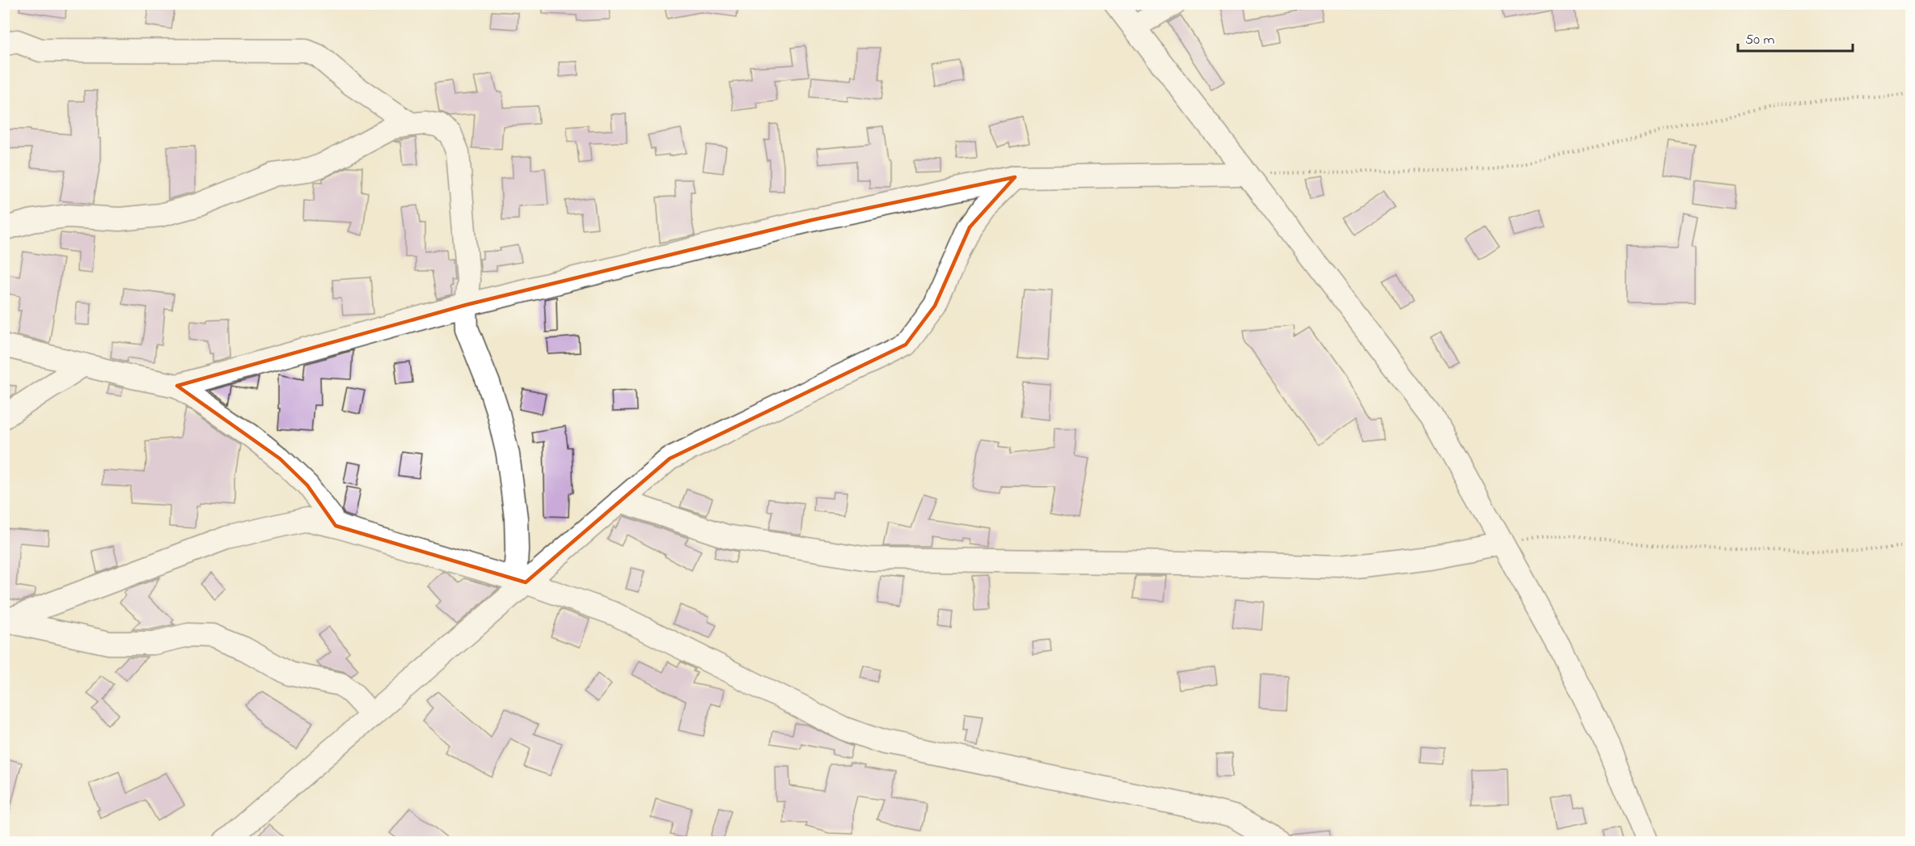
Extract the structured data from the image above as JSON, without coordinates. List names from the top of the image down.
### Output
{
  "scale_bar": "50 m"
}
